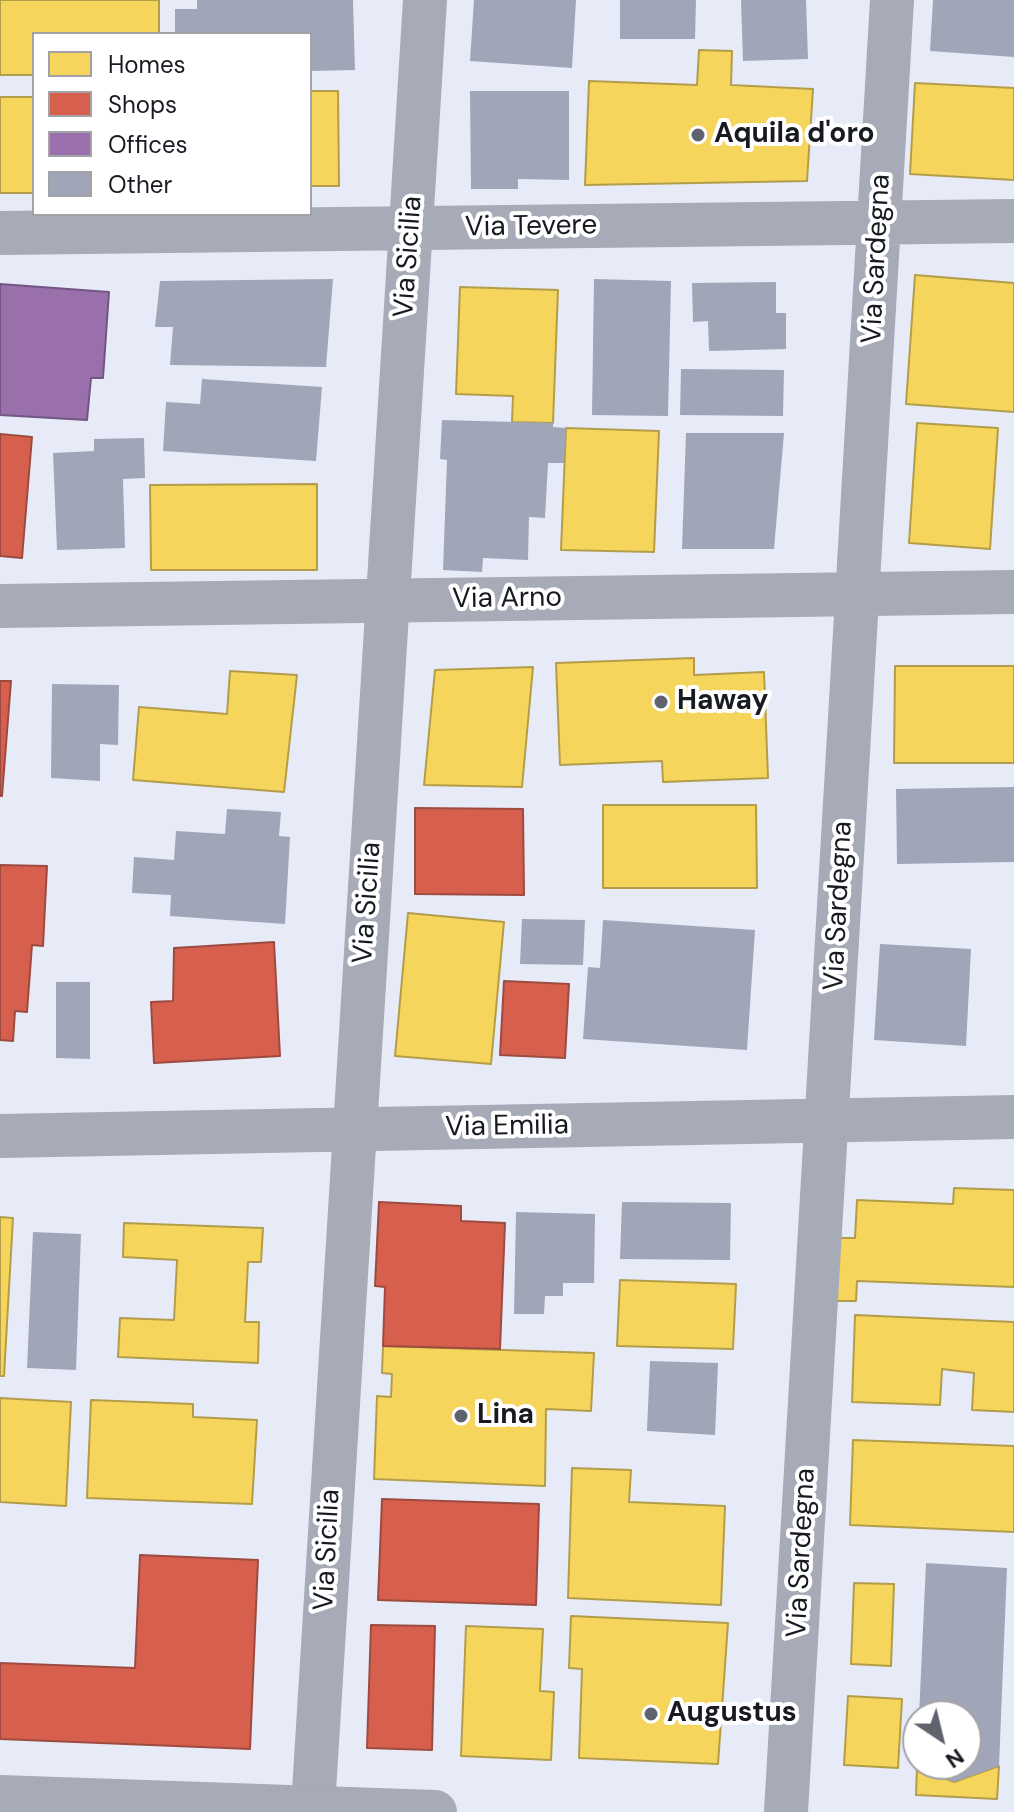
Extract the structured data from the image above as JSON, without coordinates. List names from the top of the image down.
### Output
{
  "streets": {
    "street": [
      "Via Tevere",
      "Via Sicilia",
      "Via Sardegna",
      "Via Arno",
      "Via Emilia"
    ]
  },
  "crossings": [
    ["Via Tevere", "Via Sicilia"],
    ["Via Tevere", "Via Sardegna"],
    ["Via Sicilia", "Via Arno"],
    ["Via Sicilia", "Via Emilia"],
    ["Via Sardegna", "Via Arno"],
    ["Via Sardegna", "Via Emilia"]
  ],
  "places": [
    "Aquila d'oro",
    "Haway",
    "Lina",
    "Augustus"
  ],
  "legend": [
    "Homes",
    "Shops",
    "Offices",
    "Other"
  ],
  "north": "bottom right"
}
